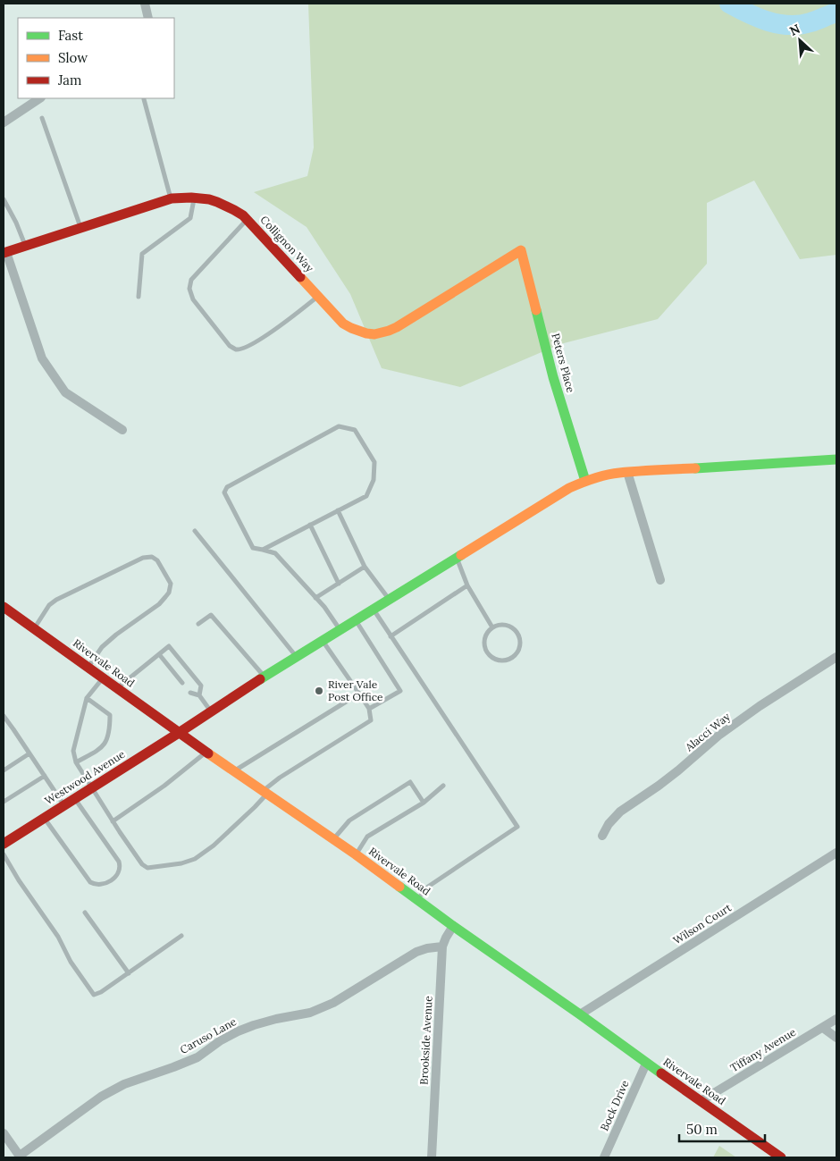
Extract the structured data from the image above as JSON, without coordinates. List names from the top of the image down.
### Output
{
  "streets": {
    "street": [
      "Collignon Way",
      "Peters Place",
      "Rivervale Road",
      "Alacci Way",
      "Westwood Avenue",
      "Wilson Court",
      "Caruso Lane",
      "Brookside Avenue",
      "Tiffany Avenue",
      "Bock Drive"
    ]
  },
  "crossings": [
    ["Collignon Way", "Peters Place"],
    ["Peters Place", "Westwood Avenue"],
    ["Rivervale Road", "Westwood Avenue"],
    ["Rivervale Road", "Wilson Court"],
    ["Rivervale Road", "Brookside Avenue"],
    ["Rivervale Road", "Tiffany Avenue"],
    ["Rivervale Road", "Bock Drive"],
    ["Caruso Lane", "Brookside Avenue"]
  ],
  "places": ["River Vale Post Office"],
  "legend": ["Fast", "Slow", "Jam"],
  "scale_bar": "50 m",
  "north": "top left"
}
